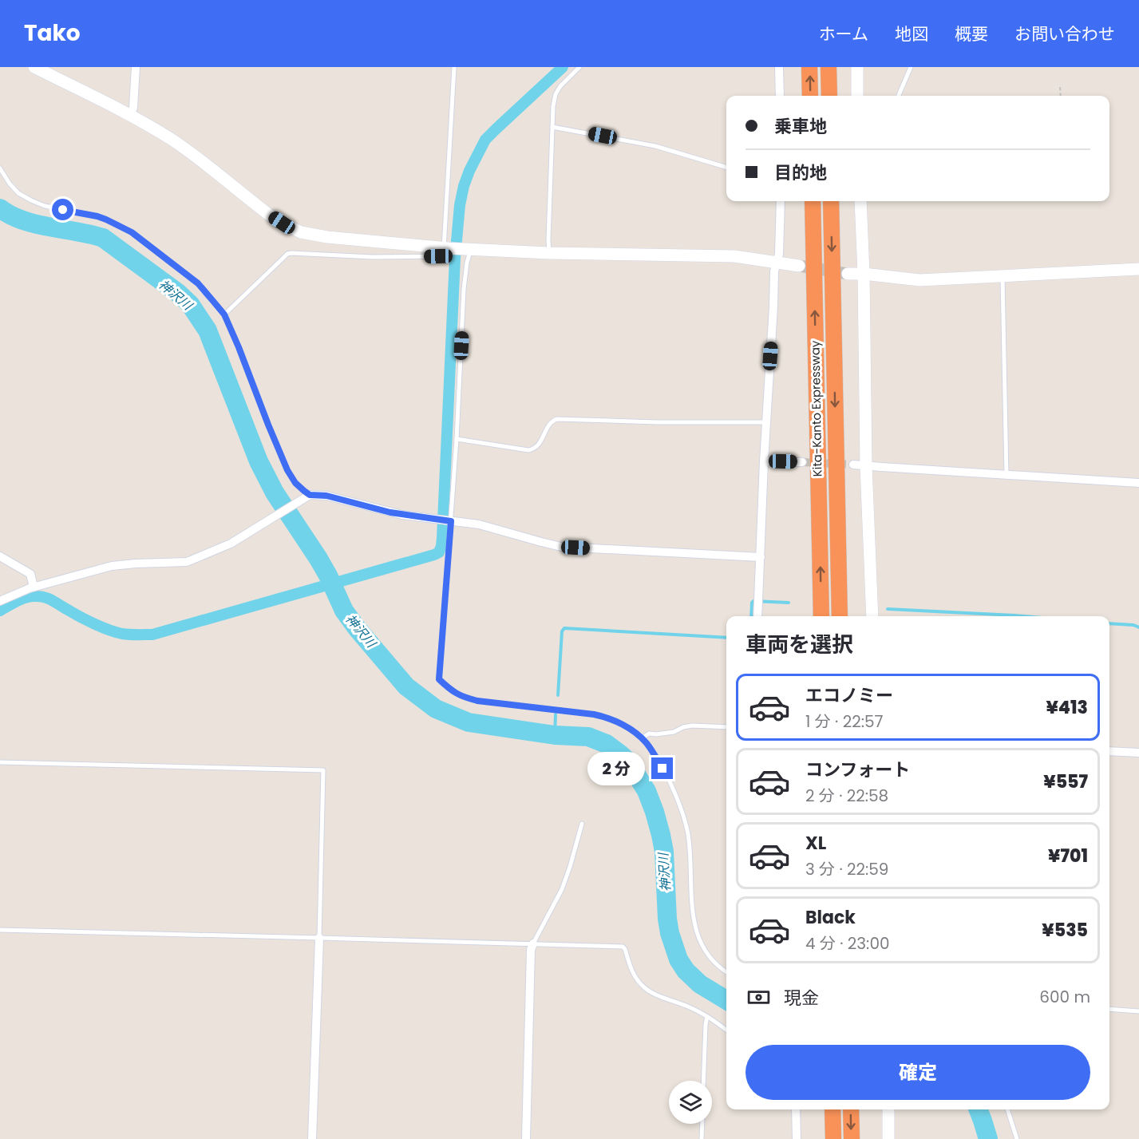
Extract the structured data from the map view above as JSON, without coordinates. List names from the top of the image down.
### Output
{
  "streets": {
    "highway": ["Kita-Kanto Expressway"]
  },
  "water": ["神沢川"],
  "page": {
    "header": "Tako",
    "nav": [
      "ホーム",
      "地図",
      "概要",
      "お問い合わせ"
    ],
    "banner": ["乗車地", "目的地"],
    "heading": "車両を選択",
    "list": [
      {
        "name": "エコノミー",
        "note": "1 分 · 22:57",
        "value": "¥413"
      },
      {
        "name": "コンフォート",
        "note": "2 分 · 22:58",
        "value": "¥557"
      },
      {
        "name": "XL",
        "note": "3 分 · 22:59",
        "value": "¥701"
      },
      {
        "name": "Black",
        "note": "4 分 · 23:00",
        "value": "¥535"
      }
    ],
    "bubble": "2 分",
    "pay": ["現金", "600 m"],
    "buttons": "確定"
  }
}
